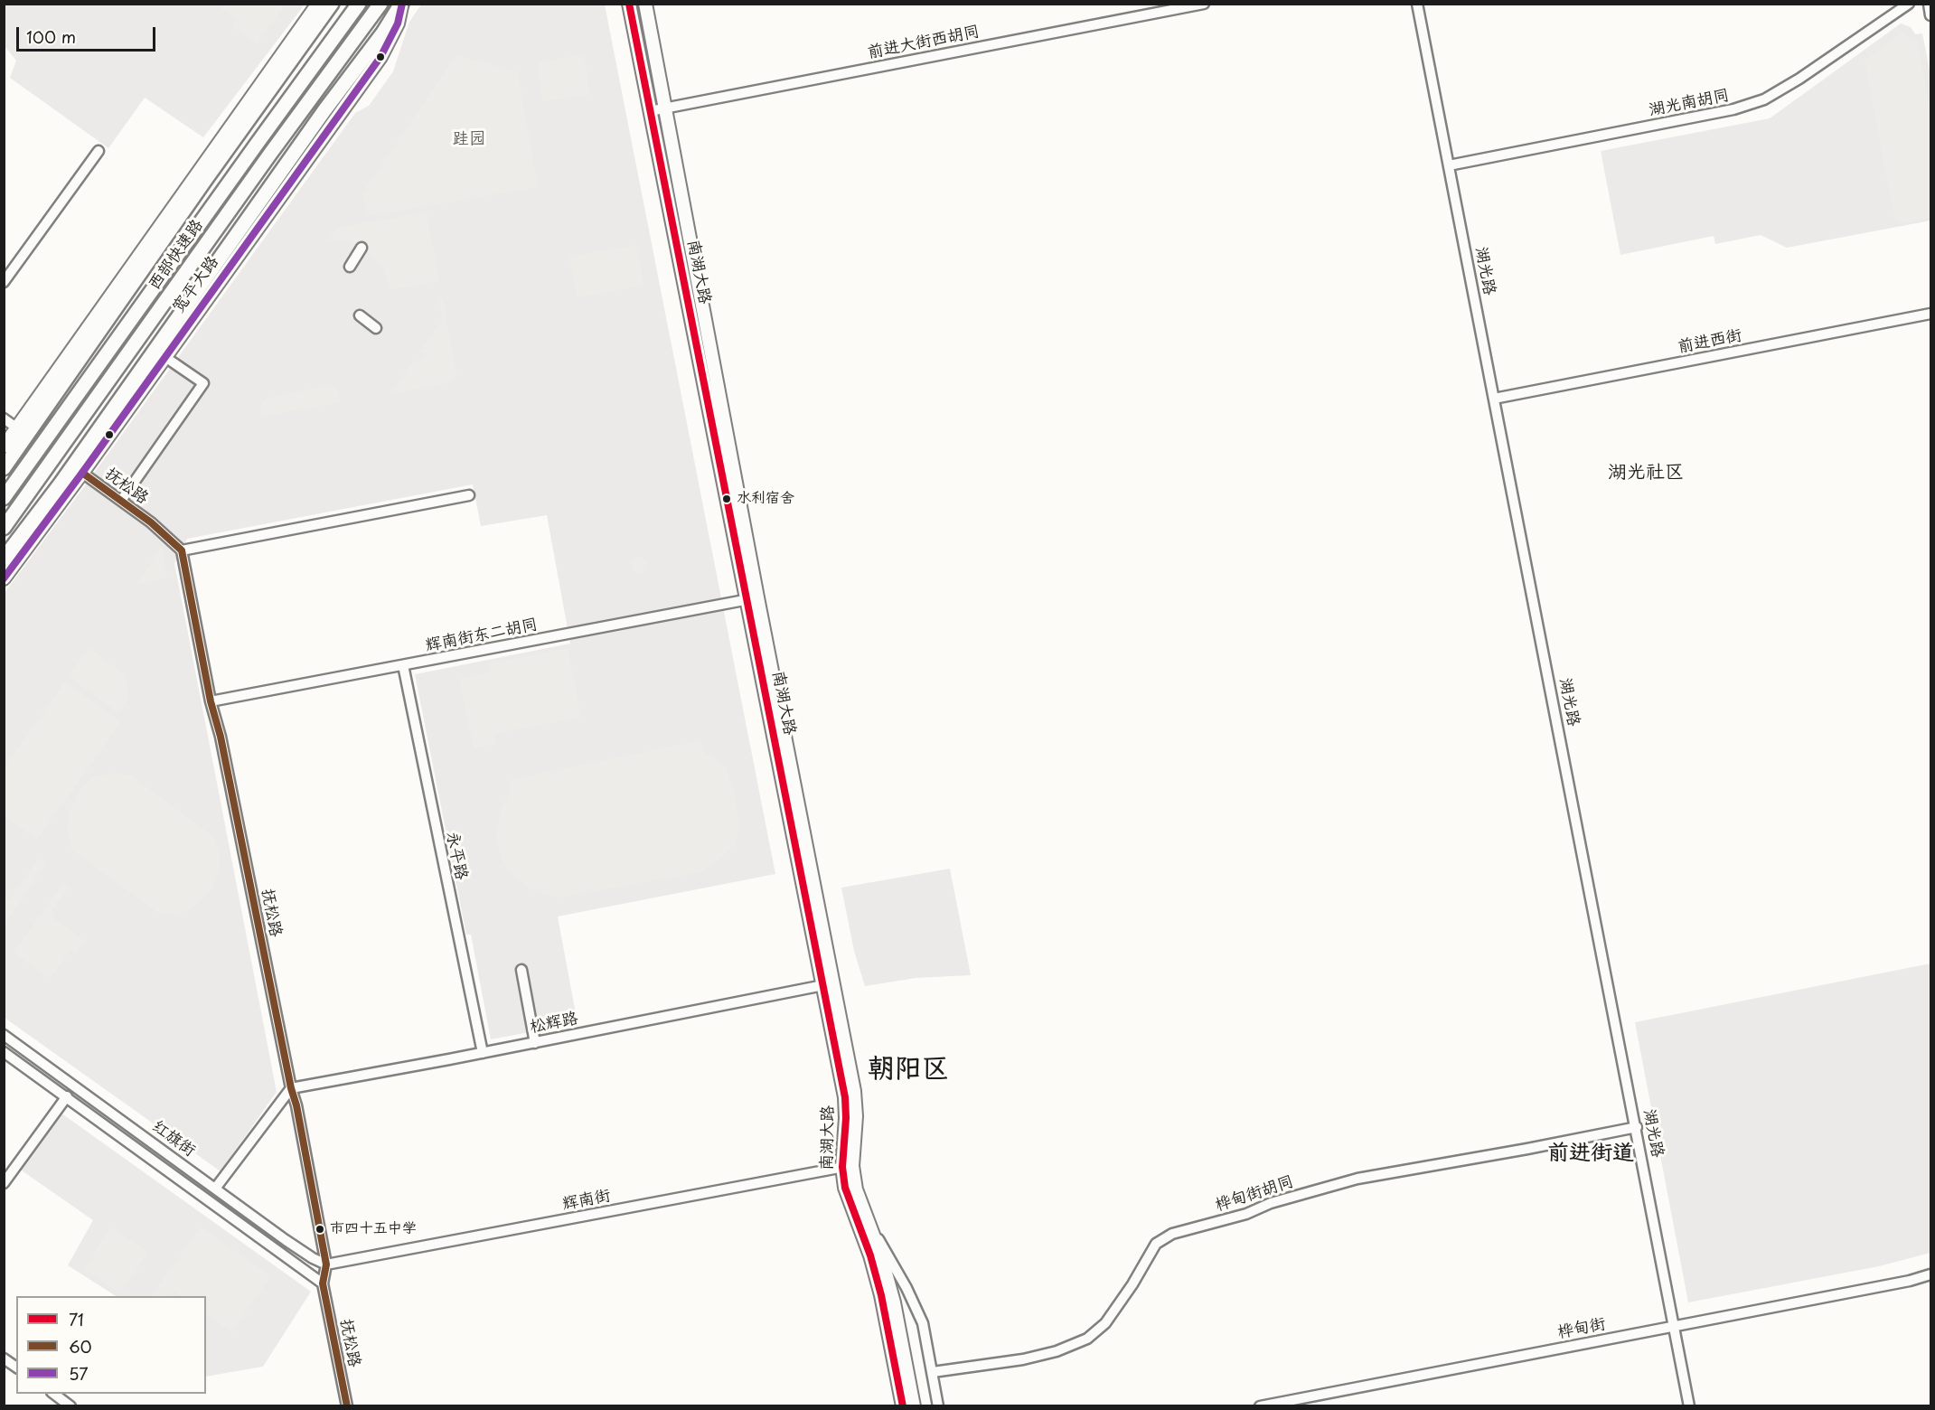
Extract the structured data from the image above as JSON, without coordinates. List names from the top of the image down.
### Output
{
  "streets": {
    "highway": ["西部快速路"],
    "main road": ["南湖大路", "宽平大路"],
    "street": [
      "前进大街西胡同",
      "湖光南胡同",
      "湖光路",
      "前进西街",
      "抚松路",
      "辉南街东二胡同",
      "永平路",
      "松辉路",
      "红旗街",
      "桦甸街胡同",
      "辉南街",
      "桦甸街"
    ]
  },
  "crossings": [
    ["前进大街西胡同", "南湖大路"],
    ["湖光南胡同", "湖光路"],
    ["湖光路", "前进西街"],
    ["湖光路", "桦甸街胡同"],
    ["湖光路", "桦甸街"],
    ["南湖大路", "辉南街东二胡同"],
    ["南湖大路", "松辉路"],
    ["南湖大路", "辉南街"],
    ["宽平大路", "抚松路"],
    ["抚松路", "辉南街东二胡同"],
    ["抚松路", "松辉路"],
    ["抚松路", "红旗街"],
    ["抚松路", "辉南街"],
    ["辉南街东二胡同", "永平路"],
    ["永平路", "松辉路"],
    ["红旗街", "辉南街"]
  ],
  "districts": ["湖光社区", "朝阳区", "前进街道"],
  "parks": ["跬园"],
  "places": ["水利宿舍", "市四十五中学"],
  "lines": ["transit line 71", "transit line 57", "transit line 60"],
  "legend": ["71", "60", "57"],
  "scale_bar": "100 m"
}
